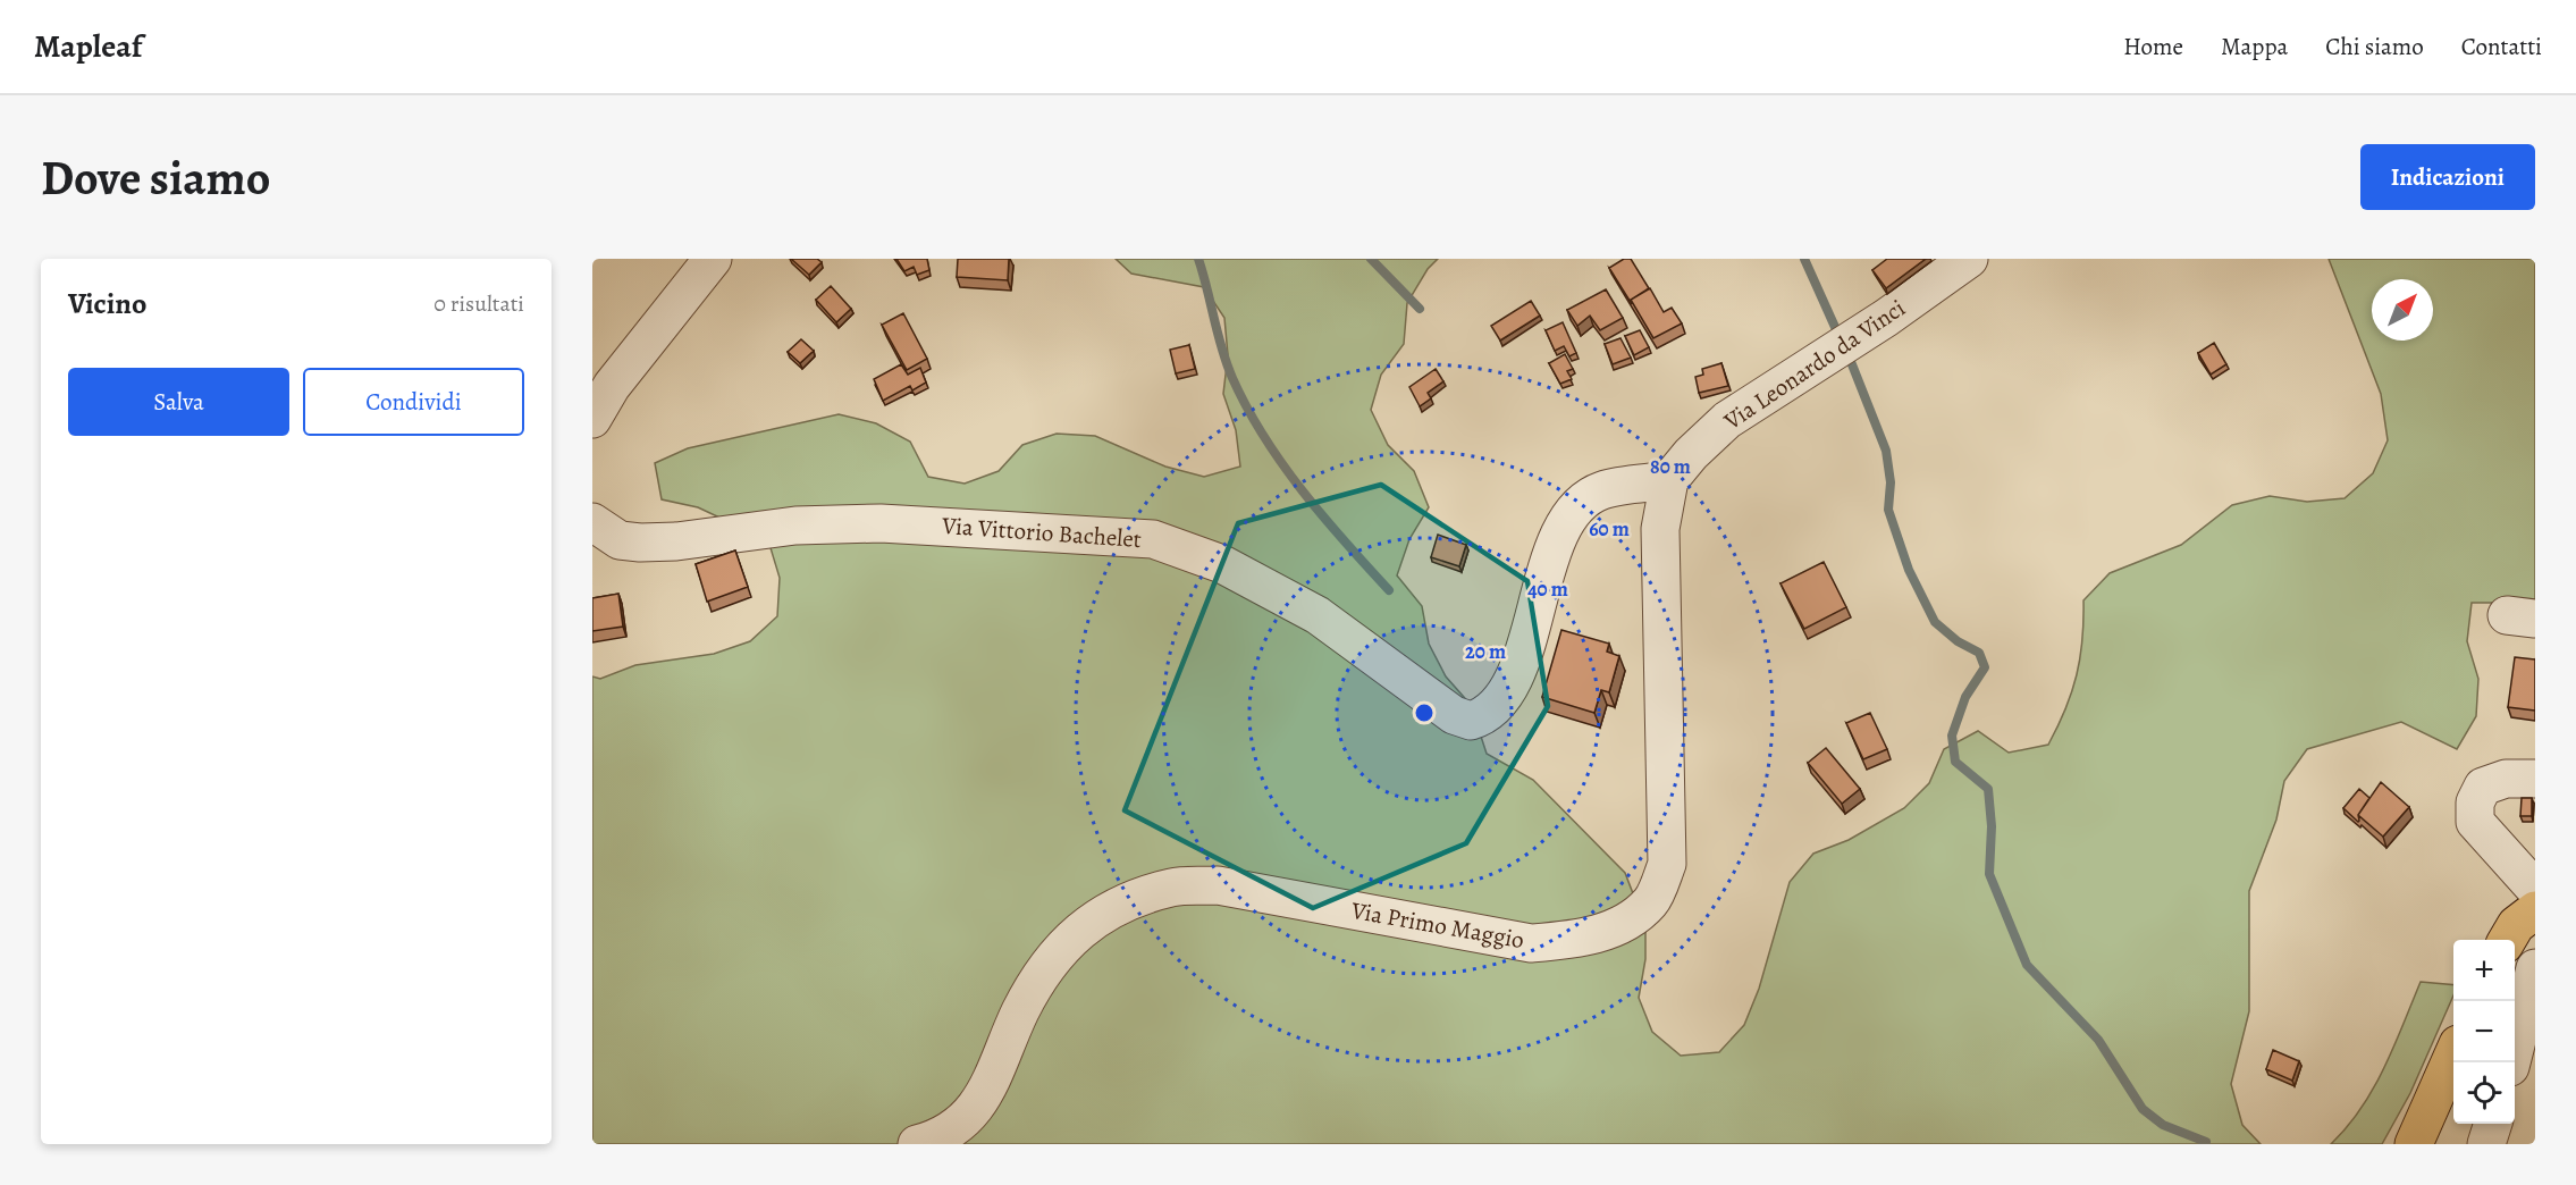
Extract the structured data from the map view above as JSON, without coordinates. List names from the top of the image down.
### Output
{
  "streets": {
    "street": ["Via Leonardo da Vinci", "Via Vittorio Bachelet", "Via Primo Maggio"]
  },
  "crossings": [
    ["Via Leonardo da Vinci", "Via Vittorio Bachelet"],
    ["Via Leonardo da Vinci", "Via Primo Maggio"],
    ["Via Vittorio Bachelet", "Via Primo Maggio"]
  ],
  "north": "top right",
  "page": {
    "header": "Mapleaf",
    "nav": [
      "Home",
      "Mappa",
      "Chi siamo",
      "Contatti"
    ],
    "buttons": [
      "Indicazioni",
      ["Salva", "Condividi"]
    ],
    "title": "Dove siamo",
    "heading": ["Vicino", "0 risultati"],
    "map_buttons": ["+", "−"]
  },
  "rings": [
    "80 m",
    "60 m",
    "40 m",
    "20 m"
  ]
}
